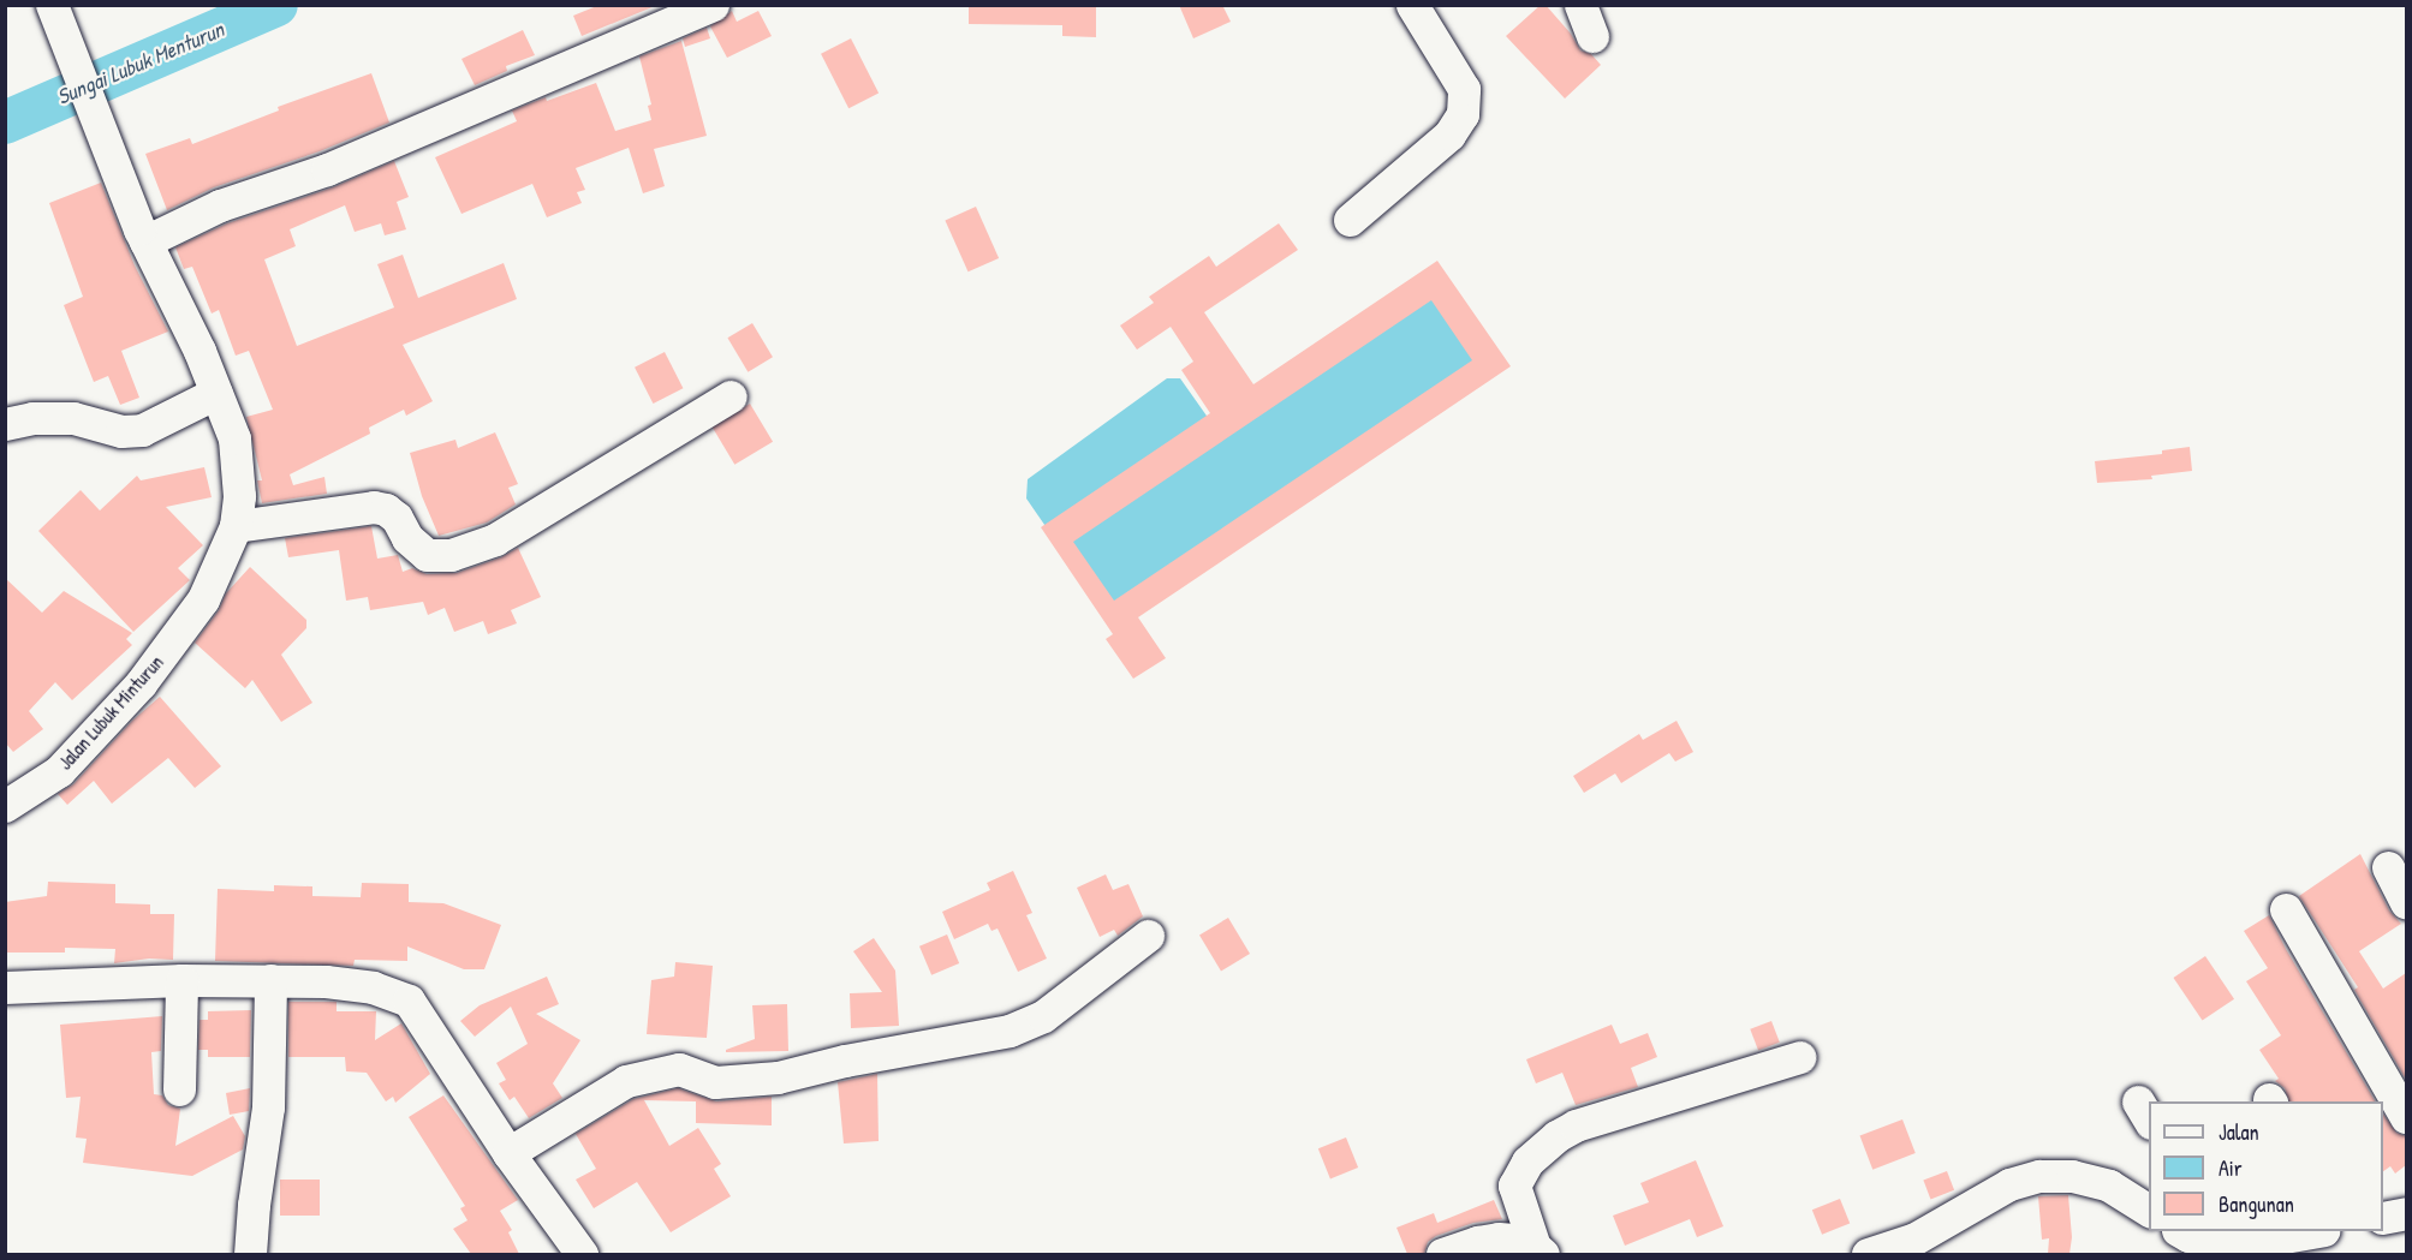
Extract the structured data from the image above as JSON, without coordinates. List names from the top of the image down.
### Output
{
  "streets": {
    "street": ["Jalan Lubuk Minturun"]
  },
  "water": ["Sungai Lubuk Menturun"],
  "legend": ["Jalan", "Air", "Bangunan"]
}
